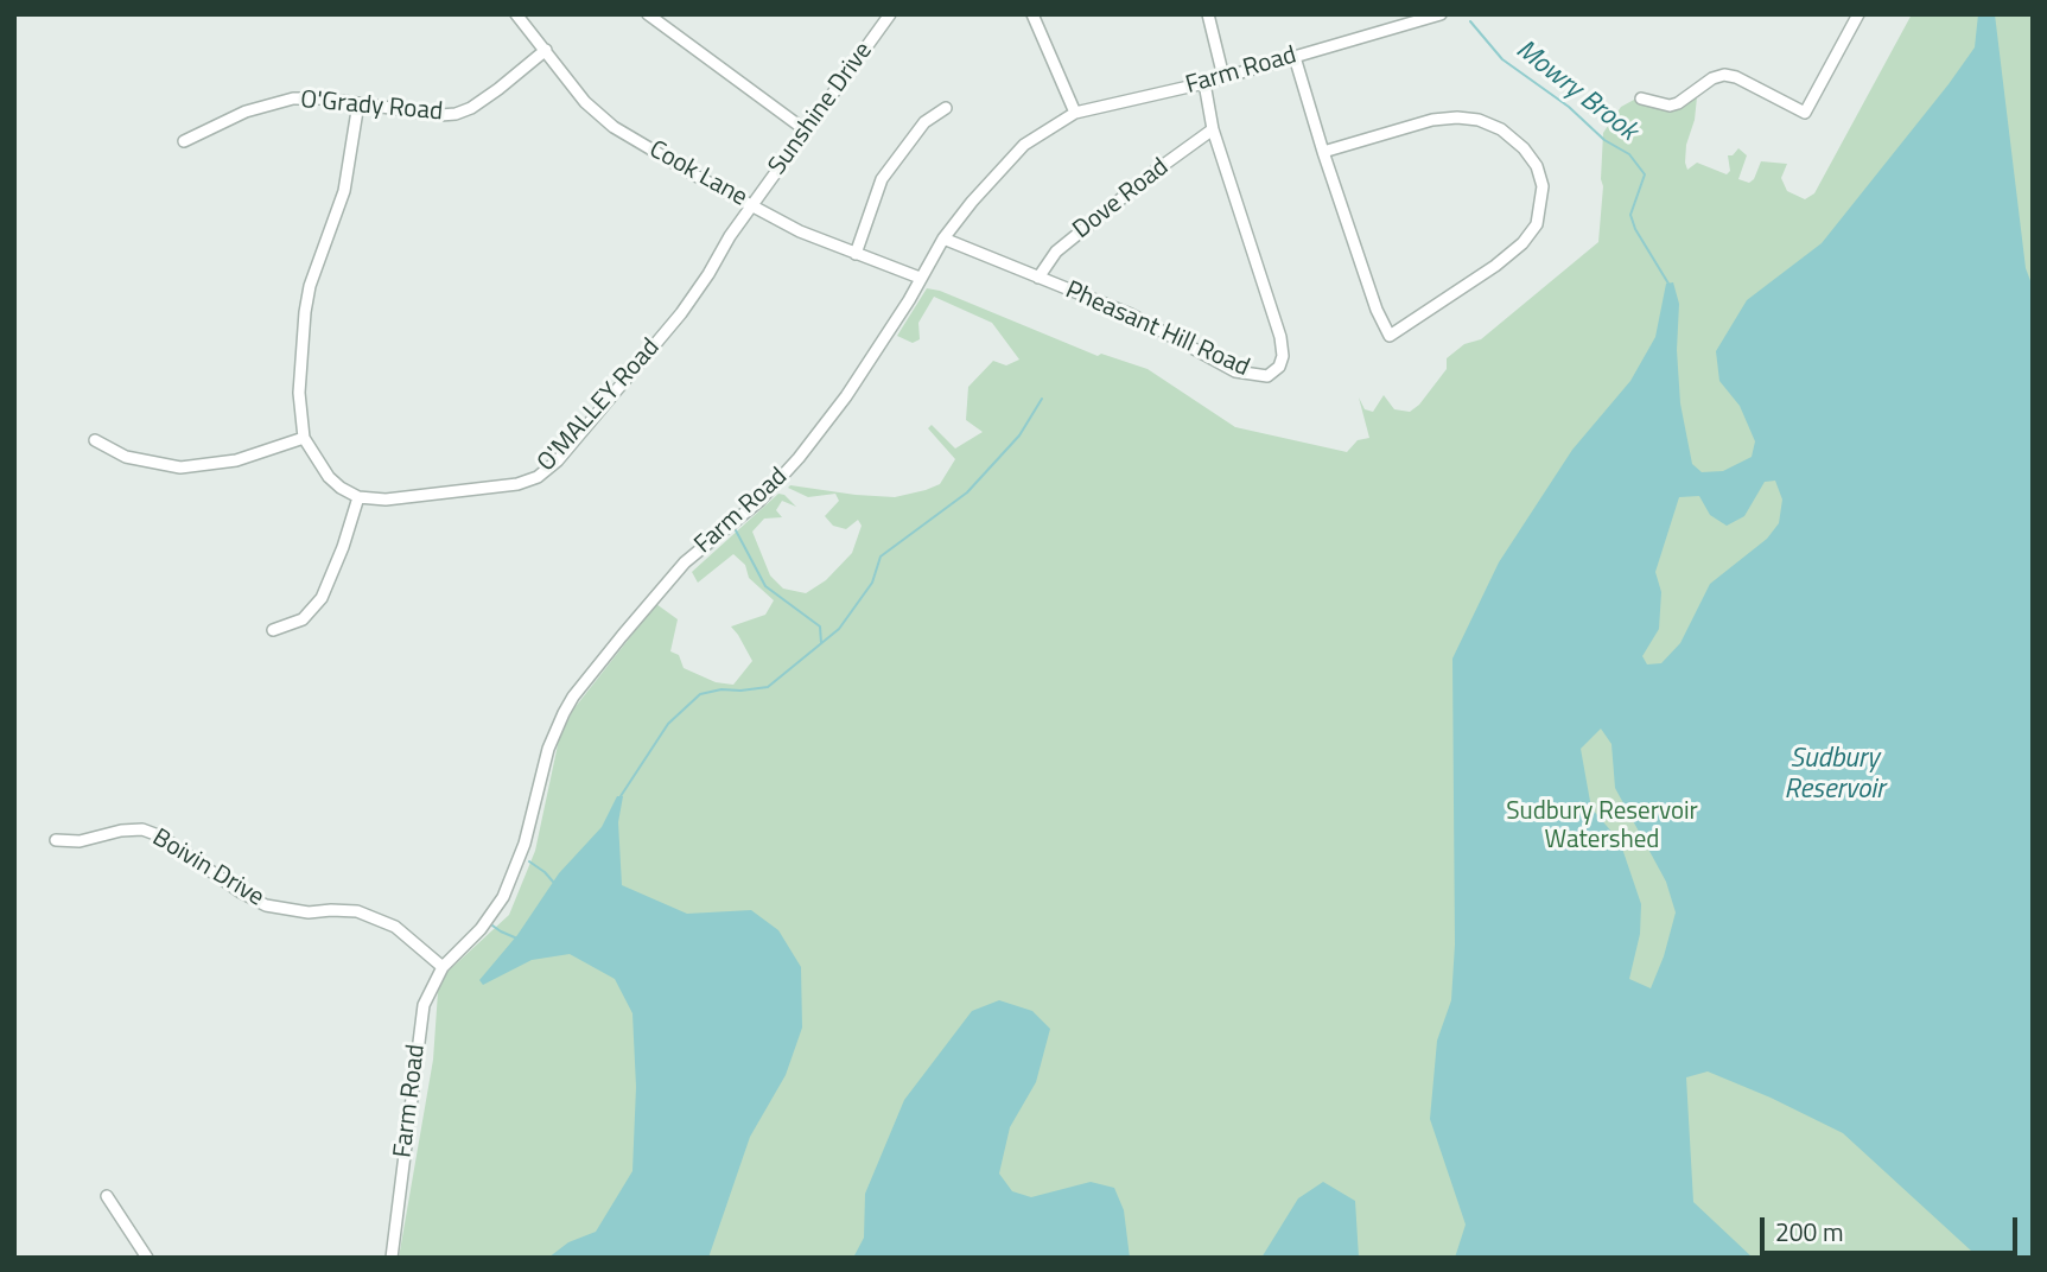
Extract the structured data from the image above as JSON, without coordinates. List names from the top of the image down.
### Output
{
  "streets": {
    "street": [
      "Farm Road",
      "O'Grady Road",
      "Sunshine Drive",
      "Cook Lane",
      "Dove Road",
      "Pheasant Hill Road",
      "O'MALLEY Road",
      "Boivin Drive"
    ]
  },
  "crossings": [
    ["Farm Road", "Cook Lane"],
    ["Farm Road", "Pheasant Hill Road"],
    ["Farm Road", "Boivin Drive"],
    ["O'Grady Road", "Cook Lane"],
    ["Sunshine Drive", "Cook Lane"],
    ["Sunshine Drive", "O'MALLEY Road"],
    ["Cook Lane", "O'MALLEY Road"],
    ["Dove Road", "Pheasant Hill Road"]
  ],
  "water": ["Mowry Brook", "Sudbury Reservoir"],
  "parks": ["Sudbury Reservoir Watershed"],
  "scale_bar": "200 m"
}
